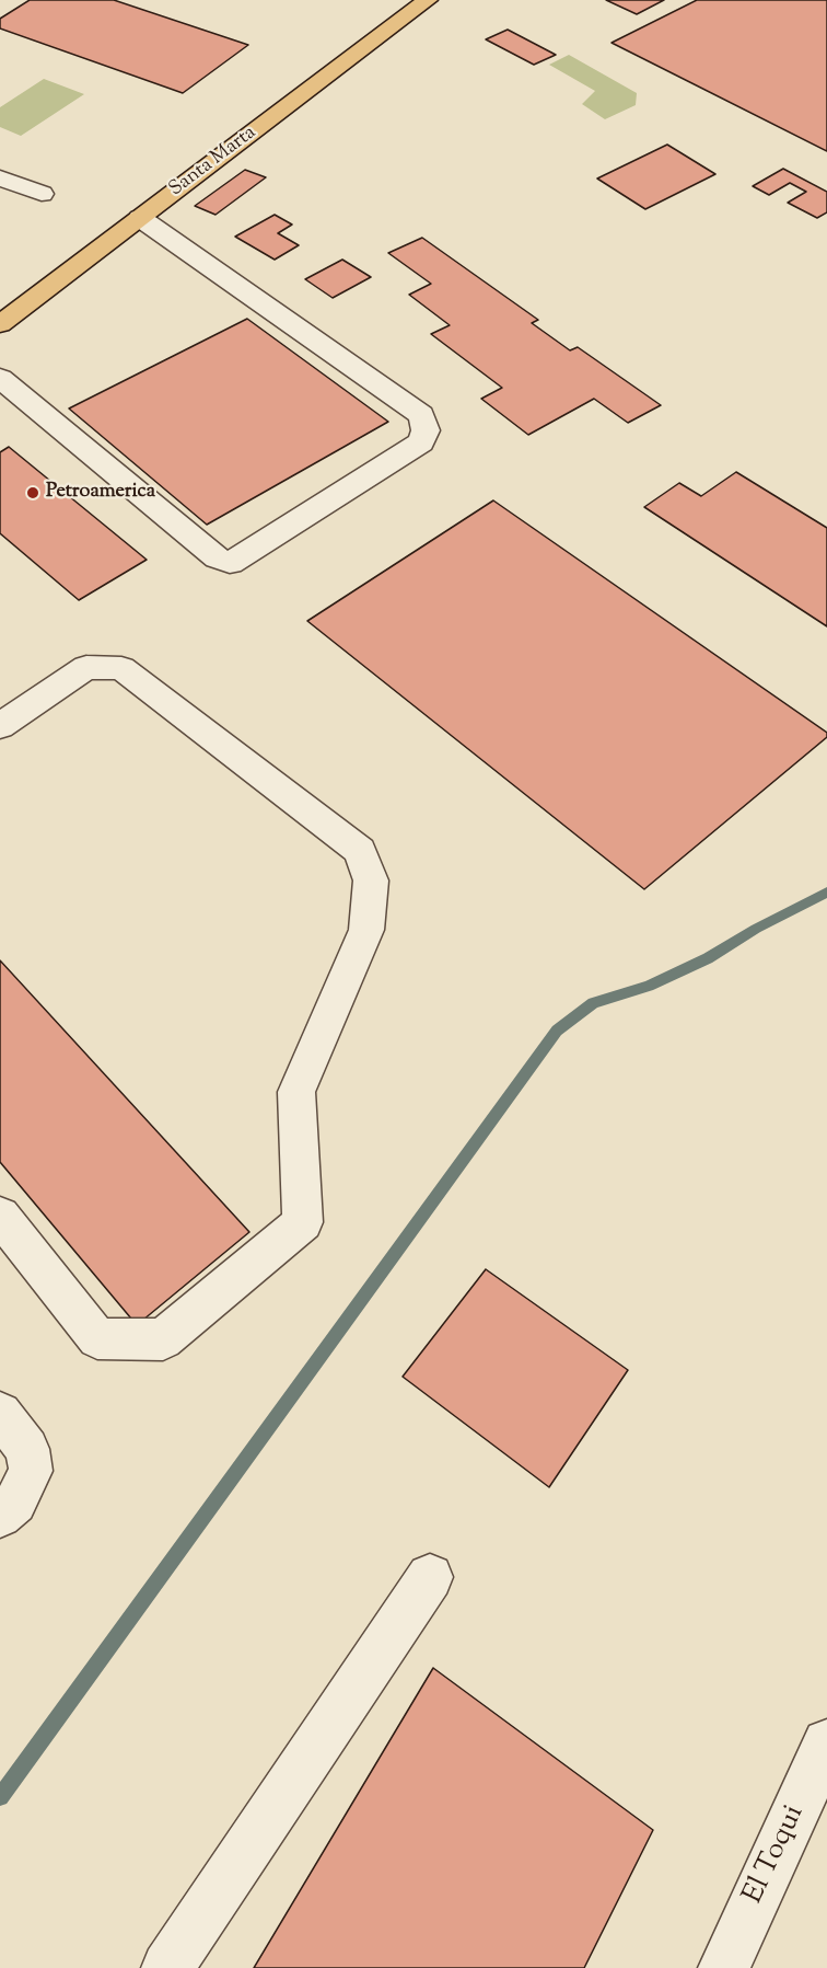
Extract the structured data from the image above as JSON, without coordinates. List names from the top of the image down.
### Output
{
  "streets": {
    "main road": ["Santa Marta"],
    "street": ["El Toqui"]
  },
  "places": ["Petroamerica"]
}
